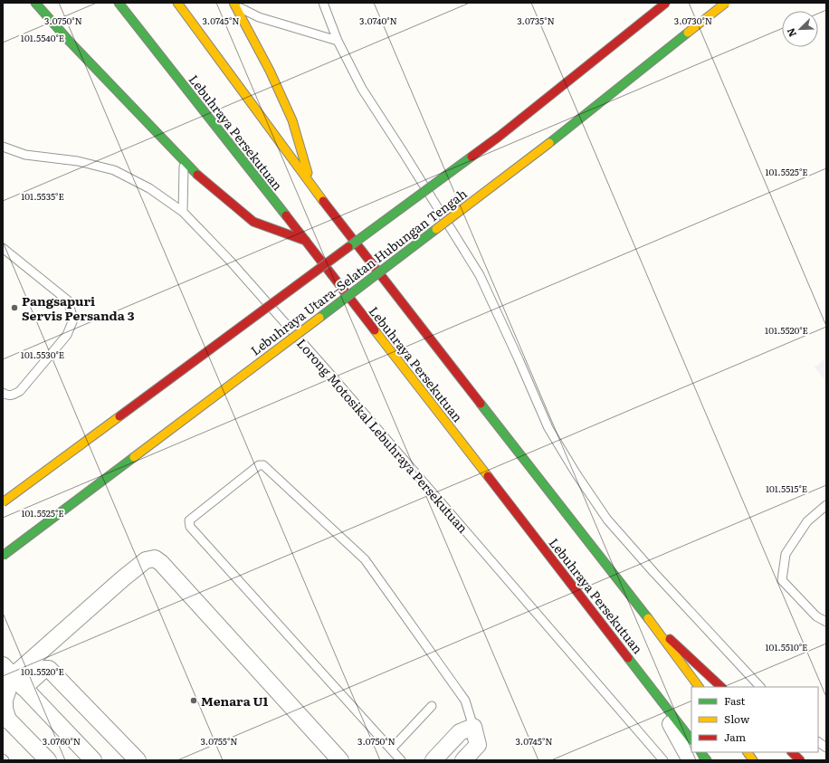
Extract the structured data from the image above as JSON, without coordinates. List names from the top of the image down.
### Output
{
  "streets": {
    "main road": ["Lebuhraya Persekutuan", "Lebuhraya Utara–Selatan Hubungan Tengah"],
    "lane": ["Lorong Motosikal Lebuhraya Persekutuan"]
  },
  "places": ["Pangsapuri Servis Persanda 3", "Menara U1"],
  "legend": ["Fast", "Slow", "Jam"],
  "north": "bottom left",
  "coordinates": [
    "3.0750°N",
    "3.0745°N",
    "3.0740°N",
    "3.0735°N",
    "3.0730°N",
    "101.5540°E",
    "101.5525°E",
    "101.5535°E",
    "101.5520°E",
    "101.5530°E",
    "101.5515°E",
    "101.5510°E",
    "3.0760°N",
    "3.0755°N"
  ]
}
